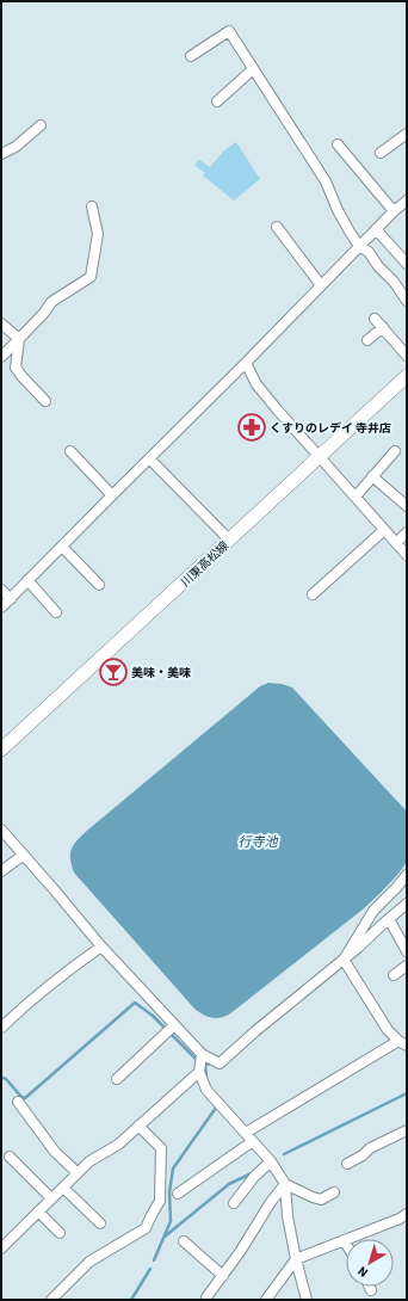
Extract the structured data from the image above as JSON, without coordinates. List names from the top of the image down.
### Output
{
  "streets": {
    "main road": ["川東高松線"]
  },
  "water": ["行寺池"],
  "places": {
    "pharmacy": ["くすりのレデイ 寺井店"],
    "bar": ["美味・美味"]
  },
  "north": "bottom left"
}
